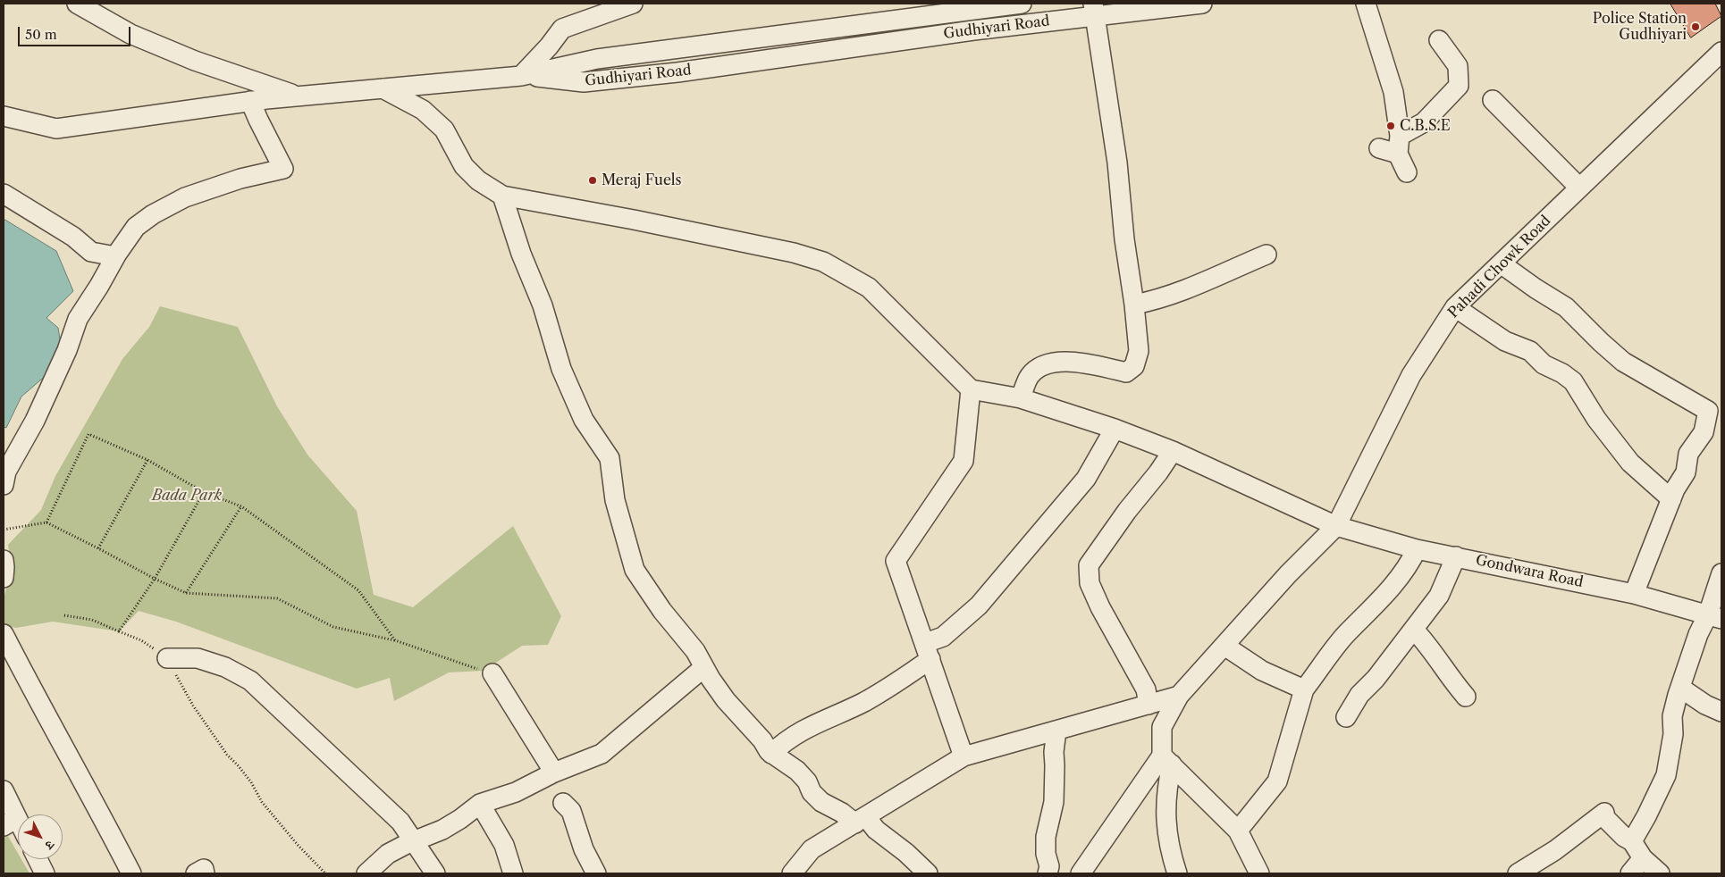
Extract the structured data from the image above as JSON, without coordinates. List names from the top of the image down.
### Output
{
  "streets": {
    "street": ["Gudhiyari Road", "Pahadi Chowk Road", "Gondwara Road"]
  },
  "crossings": [
    ["Pahadi Chowk Road", "Gondwara Road"]
  ],
  "parks": ["Bada Park"],
  "places": ["Police Station Gudhiyari", "C.B.S.E", "Meraj Fuels"],
  "scale_bar": "50 m",
  "north": "bottom right"
}
